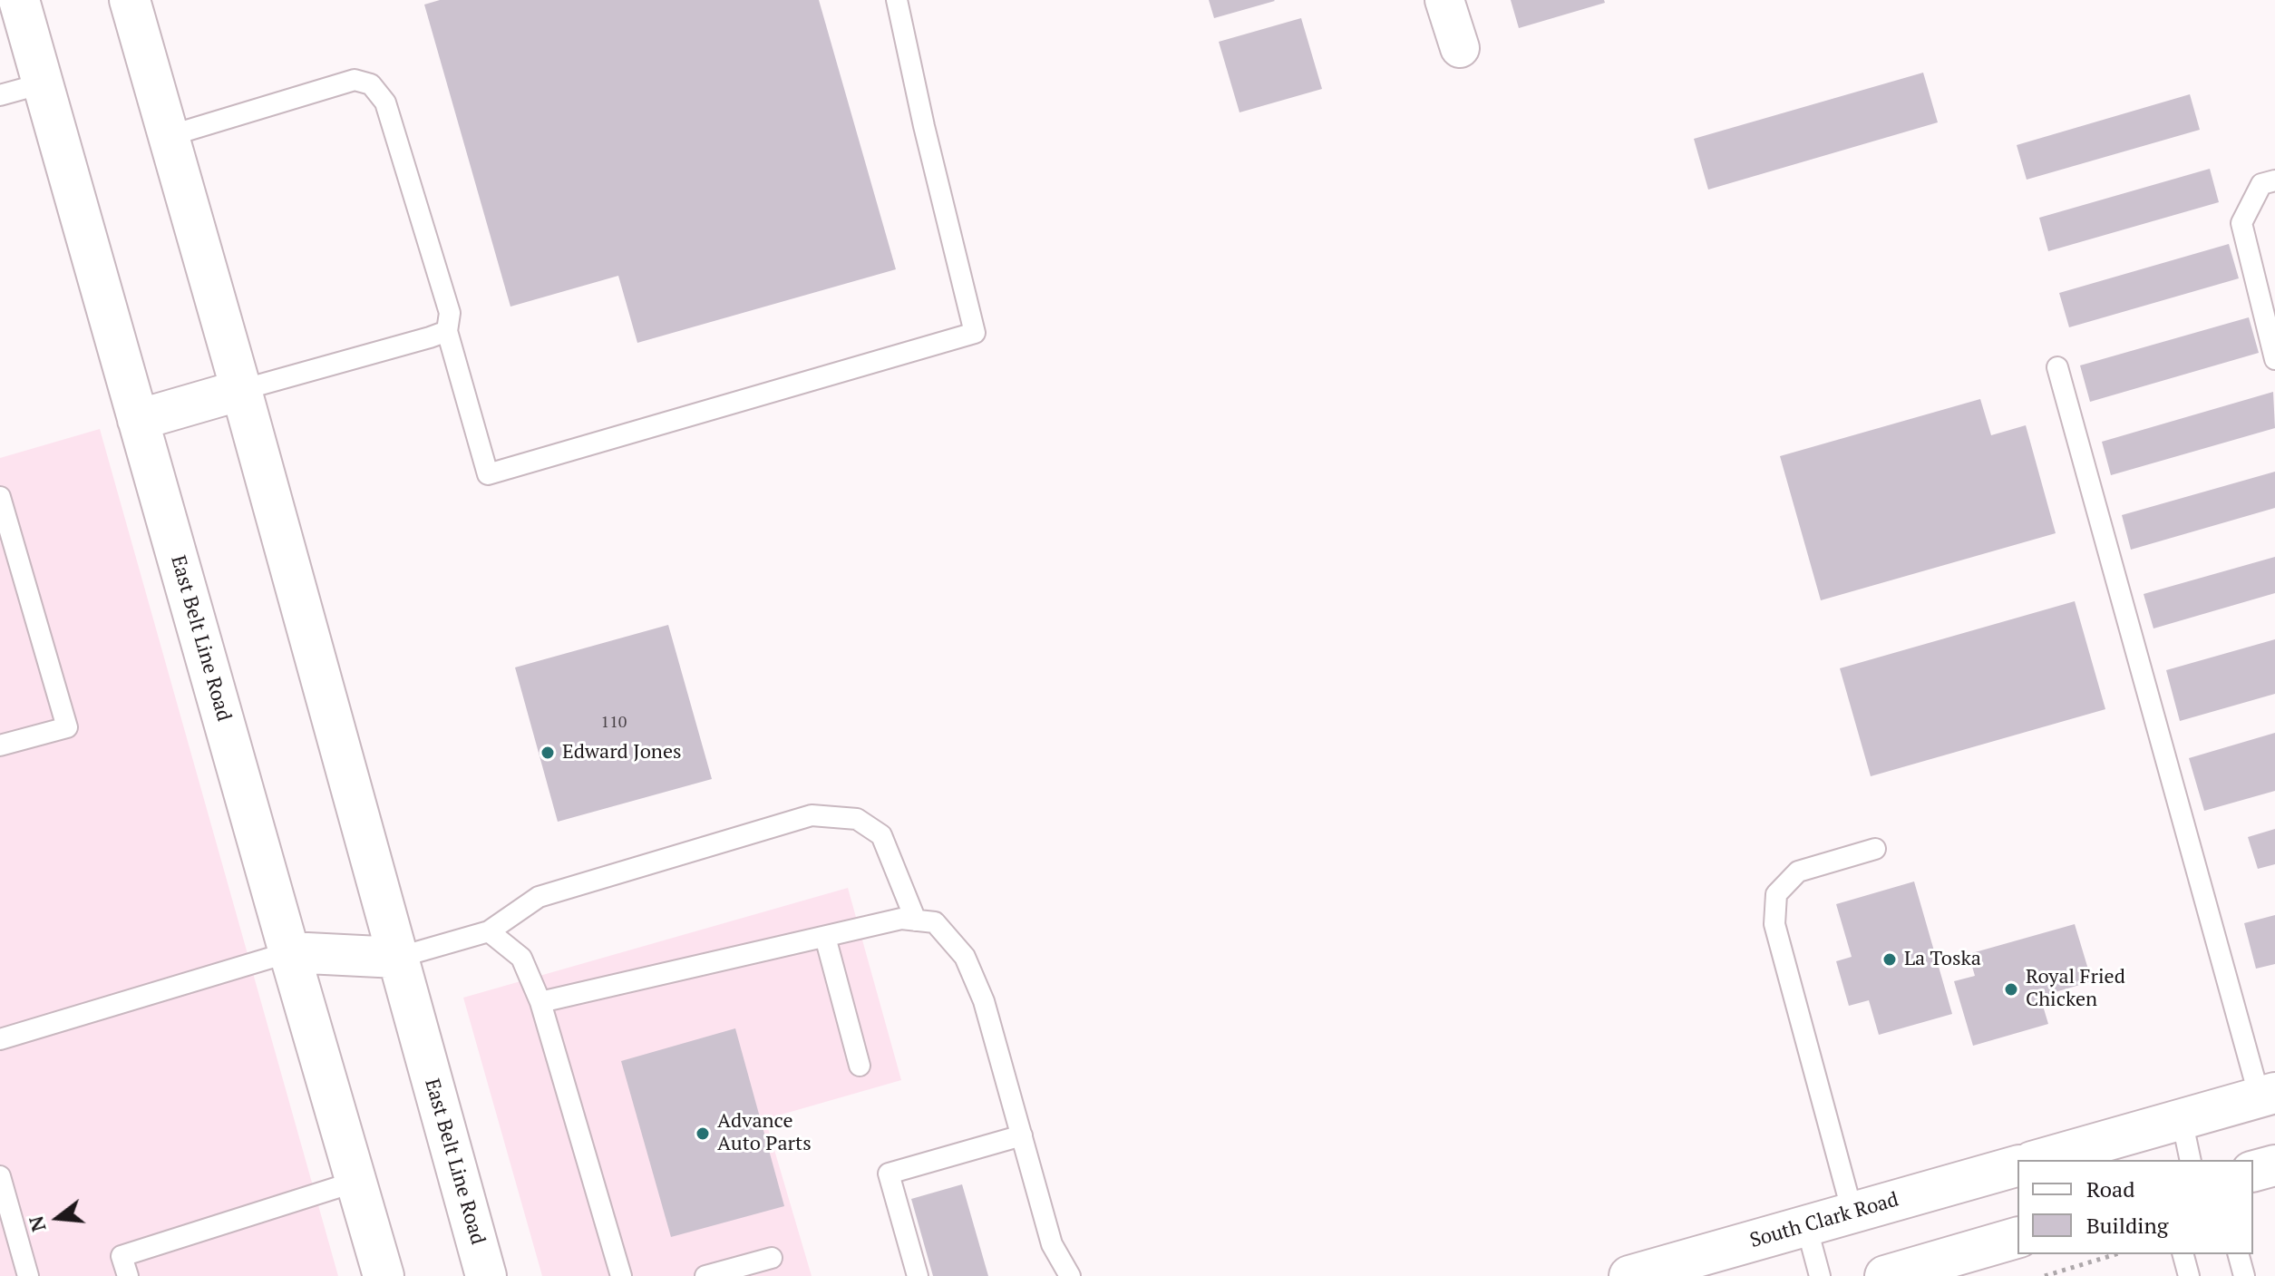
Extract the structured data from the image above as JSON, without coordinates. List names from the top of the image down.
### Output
{
  "streets": {
    "main road": ["East Belt Line Road", "South Clark Road"]
  },
  "places": [
    "Edward Jones",
    "La Toska",
    "Royal Fried Chicken",
    "Advance Auto Parts"
  ],
  "house_numbers": ["110"],
  "legend": ["Road", "Building"],
  "north": "left"
}
